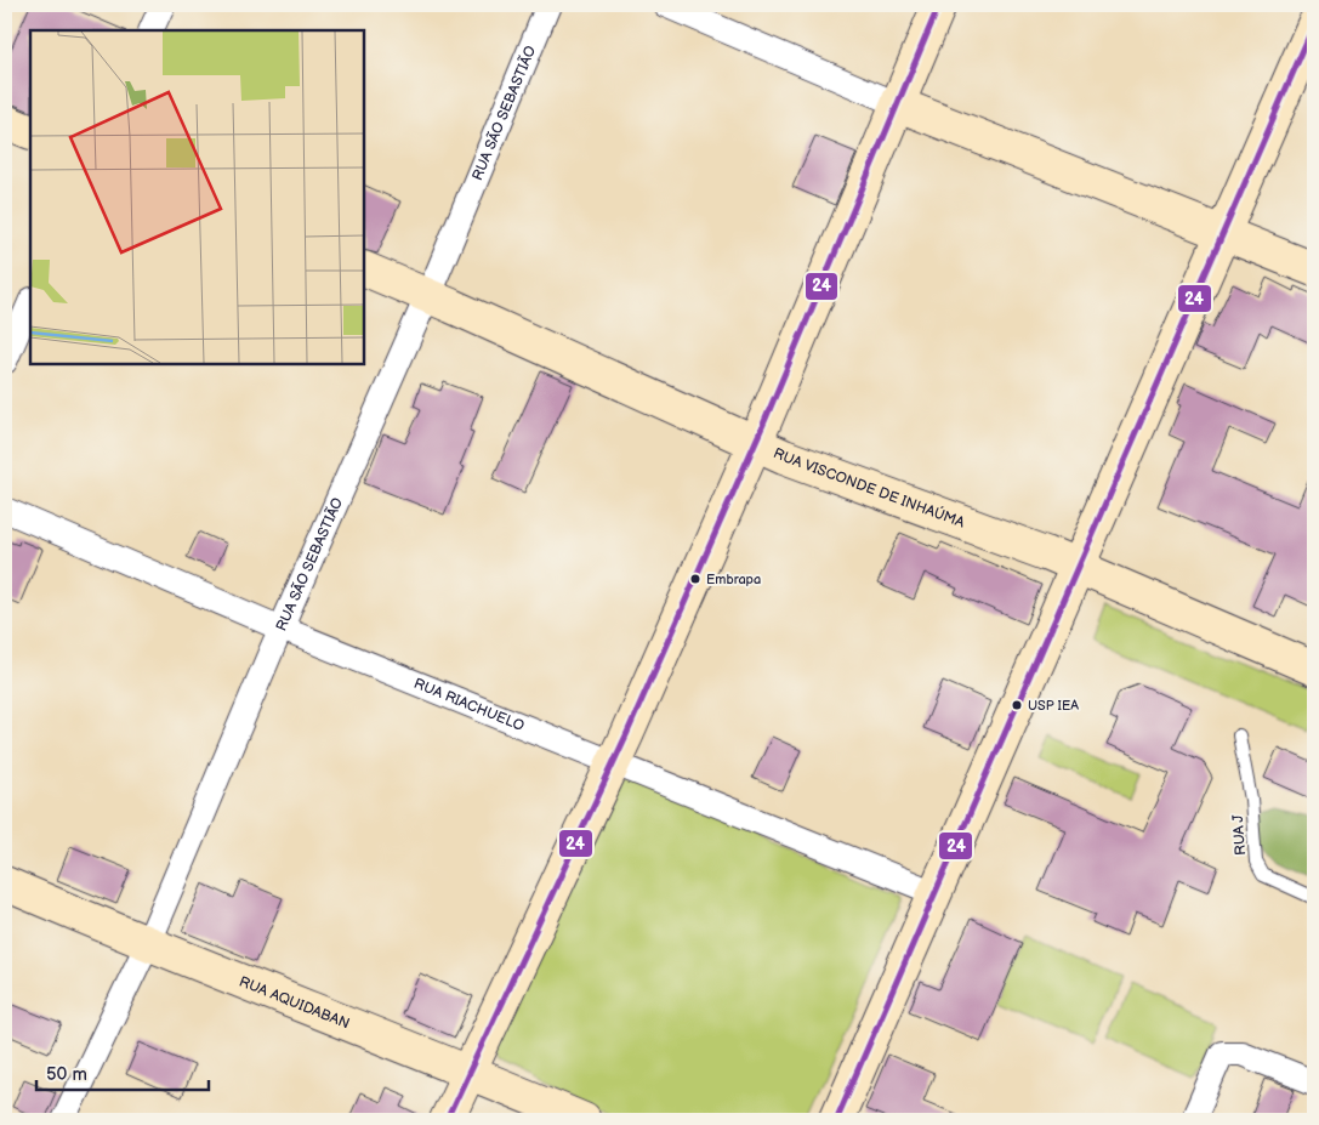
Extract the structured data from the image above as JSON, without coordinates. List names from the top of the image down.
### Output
{
  "streets": {
    "main road": ["RUA VISCONDE DE INHAÚMA", "RUA AQUIDABAN"],
    "street": ["RUA SÃO SEBASTIÃO", "RUA RIACHUELO"],
    "lane": ["RUA J"]
  },
  "crossings": [
    ["RUA SÃO SEBASTIÃO", "RUA VISCONDE DE INHAÚMA"],
    ["RUA SÃO SEBASTIÃO", "RUA RIACHUELO"],
    ["RUA SÃO SEBASTIÃO", "RUA AQUIDABAN"]
  ],
  "places": ["Embrapa", "USP IEA"],
  "lines": ["transit line 24"],
  "scale_bar": "50 m"
}
